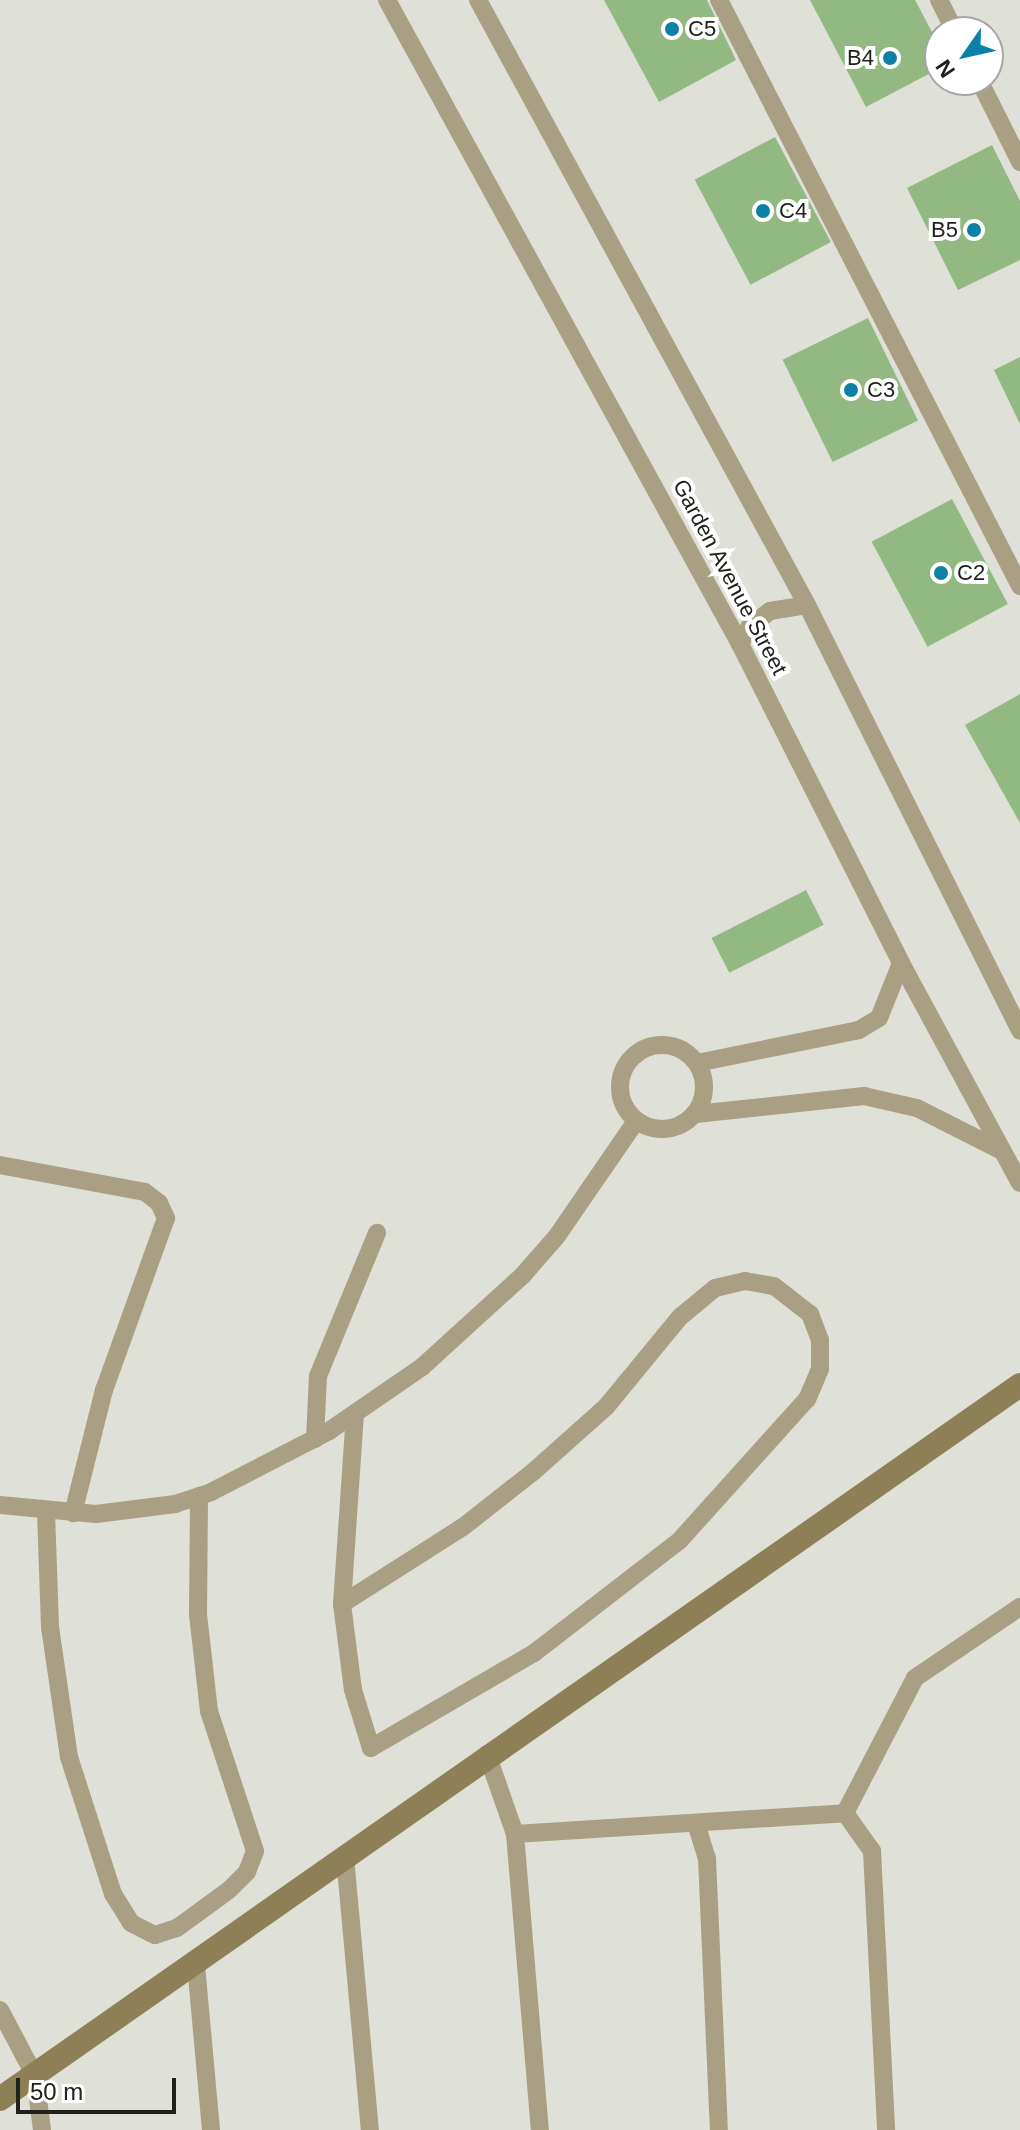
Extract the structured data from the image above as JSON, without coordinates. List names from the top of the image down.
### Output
{
  "streets": {
    "street": ["Garden Avenue Street"]
  },
  "places": [
    "C5",
    "B4",
    "C4",
    "B5",
    "C3",
    "C2"
  ],
  "scale_bar": "50 m",
  "north": "bottom left"
}
